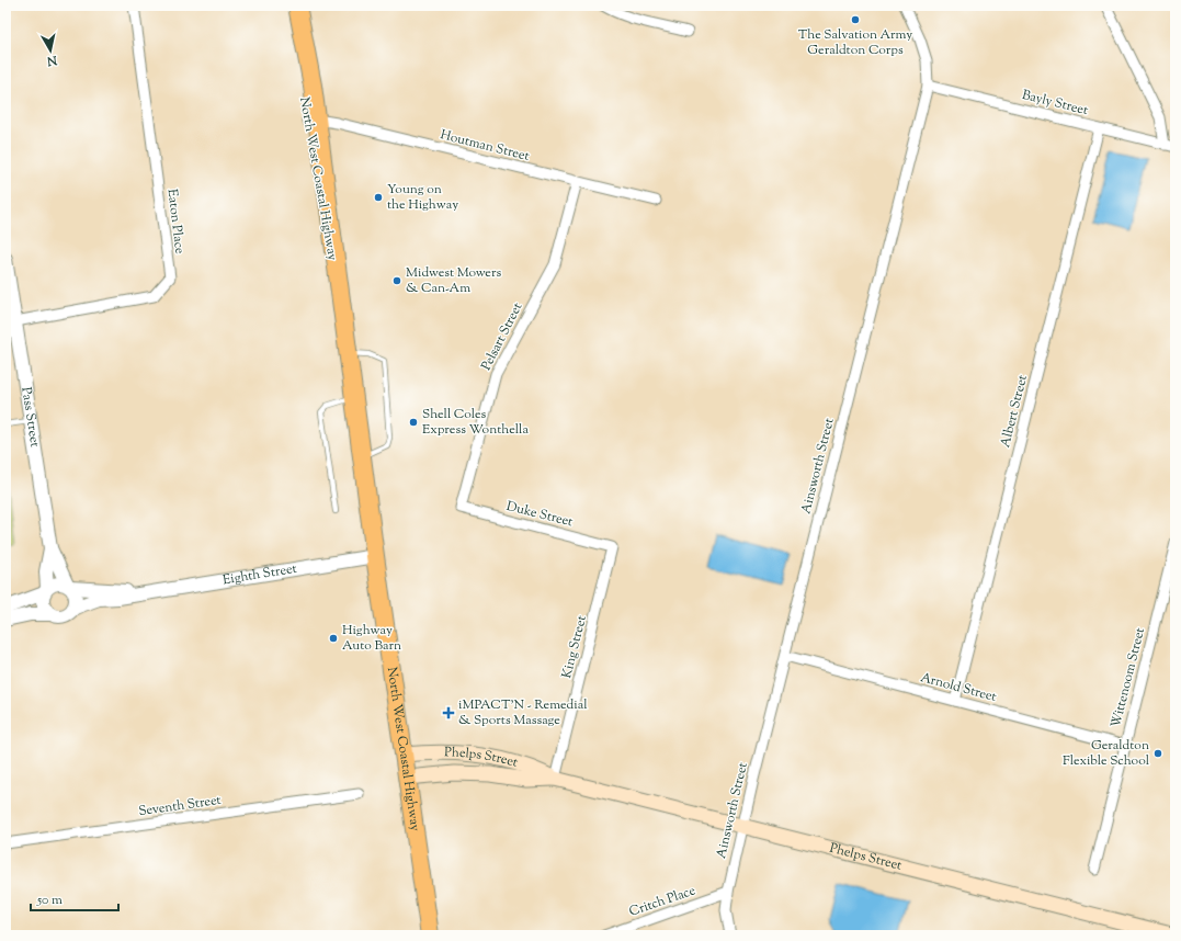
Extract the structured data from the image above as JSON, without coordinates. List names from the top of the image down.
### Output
{
  "streets": {
    "highway": ["North West Coastal Highway"],
    "main road": ["Phelps Street"],
    "street": [
      "Bayly Street",
      "Houtman Street",
      "Eaton Place",
      "Pelsart Street",
      "Albert Street",
      "Pass Street",
      "Ainsworth Street",
      "Duke Street",
      "Eighth Street",
      "King Street",
      "Wittenoom Street",
      "Arnold Street",
      "Seventh Street",
      "Critch Place"
    ]
  },
  "crossings": [
    ["Bayly Street", "Albert Street"],
    ["Bayly Street", "Ainsworth Street"],
    ["Houtman Street", "North West Coastal Highway"],
    ["Houtman Street", "Pelsart Street"],
    ["North West Coastal Highway", "Eighth Street"],
    ["North West Coastal Highway", "Phelps Street"],
    ["Eaton Place", "Pass Street"],
    ["Pelsart Street", "Duke Street"],
    ["Albert Street", "Arnold Street"],
    ["Pass Street", "Eighth Street"],
    ["Ainsworth Street", "Arnold Street"],
    ["Ainsworth Street", "Phelps Street"],
    ["Ainsworth Street", "Critch Place"],
    ["Duke Street", "King Street"],
    ["King Street", "Phelps Street"],
    ["Wittenoom Street", "Arnold Street"]
  ],
  "places": {
    "other": [
      "The Salvation Army Geraldton Corps",
      "Young on the Highway",
      "Midwest Mowers & Can-Am",
      "Shell Coles Express Wonthella",
      "Highway Auto Barn",
      "Geraldton Flexible School"
    ],
    "health": ["iMPACT'N - Remedial & Sports Massage"]
  },
  "scale_bar": "50 m",
  "north": "bottom"
}
